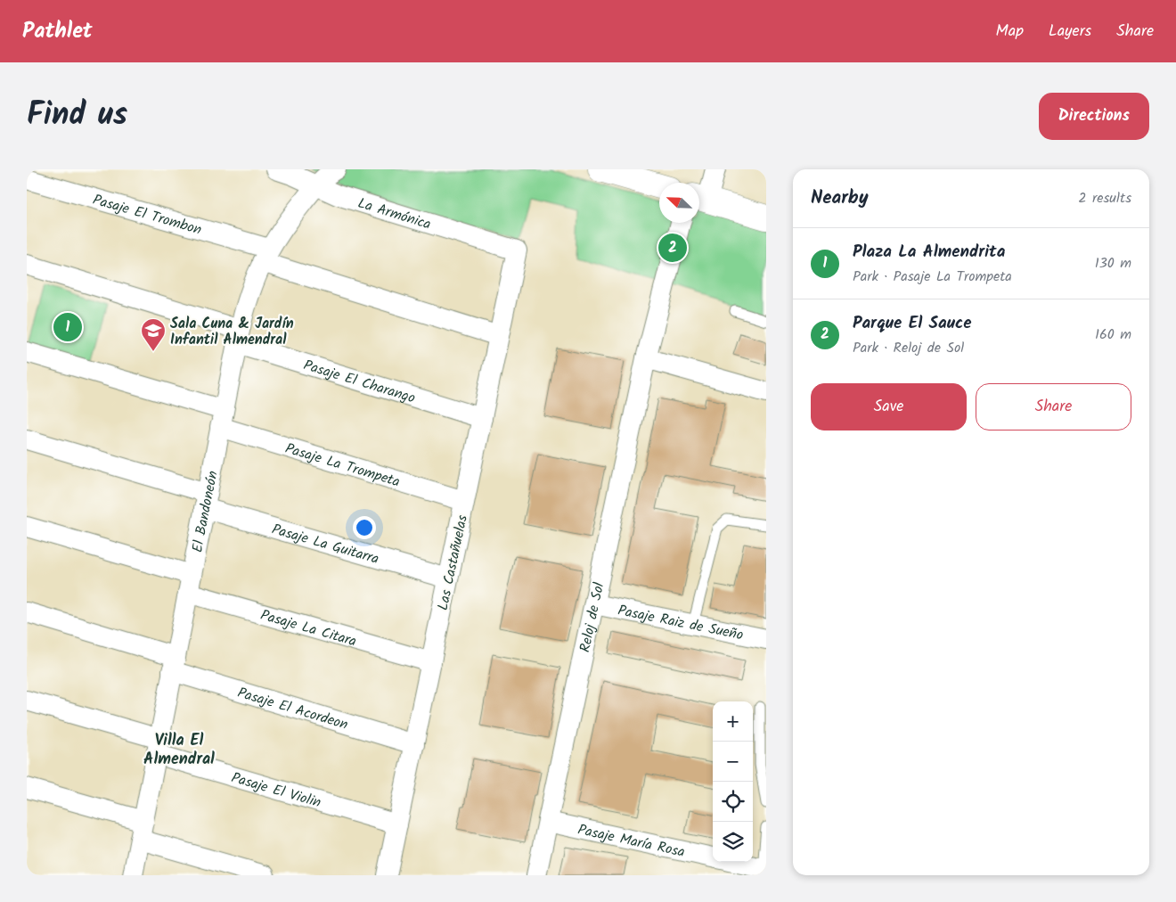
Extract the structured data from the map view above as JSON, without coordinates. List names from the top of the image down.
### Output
{
  "streets": {
    "street": [
      "La Armónica",
      "Pasaje El Trombon",
      "Pasaje El Charango",
      "Pasaje La Trompeta",
      "El Bandoneón",
      "Pasaje La Guitarra",
      "Las Castañuelas",
      "Reloj de Sol",
      "Pasaje Raiz de Sueño",
      "Pasaje La Citara",
      "Pasaje El Acordeon",
      "Pasaje El Violin",
      "Pasaje María Rosa"
    ]
  },
  "crossings": [
    ["La Armónica", "El Bandoneón"],
    ["La Armónica", "Las Castañuelas"],
    ["Pasaje El Trombon", "El Bandoneón"],
    ["Pasaje El Trombon", "Las Castañuelas"],
    ["Pasaje El Charango", "El Bandoneón"],
    ["Pasaje El Charango", "Las Castañuelas"],
    ["Pasaje La Trompeta", "El Bandoneón"],
    ["Pasaje La Trompeta", "Las Castañuelas"],
    ["El Bandoneón", "Pasaje La Guitarra"],
    ["El Bandoneón", "Pasaje La Citara"],
    ["El Bandoneón", "Pasaje El Acordeon"],
    ["El Bandoneón", "Pasaje El Violin"],
    ["Pasaje La Guitarra", "Las Castañuelas"],
    ["Las Castañuelas", "Pasaje La Citara"],
    ["Las Castañuelas", "Pasaje El Acordeon"],
    ["Las Castañuelas", "Pasaje El Violin"],
    ["Reloj de Sol", "Pasaje Raiz de Sueño"],
    ["Reloj de Sol", "Pasaje María Rosa"]
  ],
  "districts": ["Villa El Almendral"],
  "places": {
    "school or university": ["Sala Cuna & Jardín Infantil Almendral"]
  },
  "north": "top left",
  "page": {
    "header": "Pathlet",
    "nav": ["Map", "Layers", "Share"],
    "title": "Find us",
    "buttons": [
      "Directions",
      ["Save", "Share"]
    ],
    "heading": ["Nearby", "2 results"],
    "list": [
      {
        "mark": "1",
        "name": "Plaza La Almendrita",
        "note": "Park · Pasaje La Trompeta",
        "value": "130 m"
      },
      {
        "mark": "2",
        "name": "Parque El Sauce",
        "note": "Park · Reloj de Sol",
        "value": "160 m"
      }
    ],
    "pins": ["2", "1"],
    "map_buttons": ["+", "−"]
  }
}
